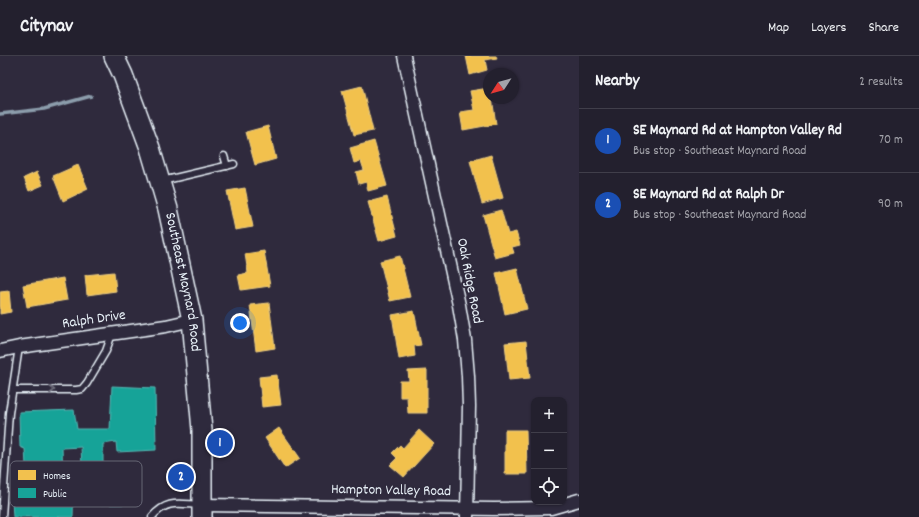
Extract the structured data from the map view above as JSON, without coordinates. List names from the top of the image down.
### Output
{
  "streets": {
    "main road": ["Southeast Maynard Road"],
    "street": ["Oak Ridge Road", "Ralph Drive", "Hampton Valley Road"]
  },
  "crossings": [
    ["Oak Ridge Road", "Hampton Valley Road"],
    ["Southeast Maynard Road", "Ralph Drive"],
    ["Southeast Maynard Road", "Hampton Valley Road"]
  ],
  "legend": ["Homes", "Public"],
  "north": "bottom left",
  "page": {
    "header": "Citynav",
    "nav": ["Map", "Layers", "Share"],
    "heading": ["Nearby", "2 results"],
    "list": [
      {
        "mark": "1",
        "name": "SE Maynard Rd at Hampton Valley Rd",
        "note": "Bus stop · Southeast Maynard Road",
        "value": "70 m"
      },
      {
        "mark": "2",
        "name": "SE Maynard Rd at Ralph Dr",
        "note": "Bus stop · Southeast Maynard Road",
        "value": "90 m"
      }
    ],
    "map_buttons": ["+", "−"],
    "pins": ["1", "2"]
  }
}
